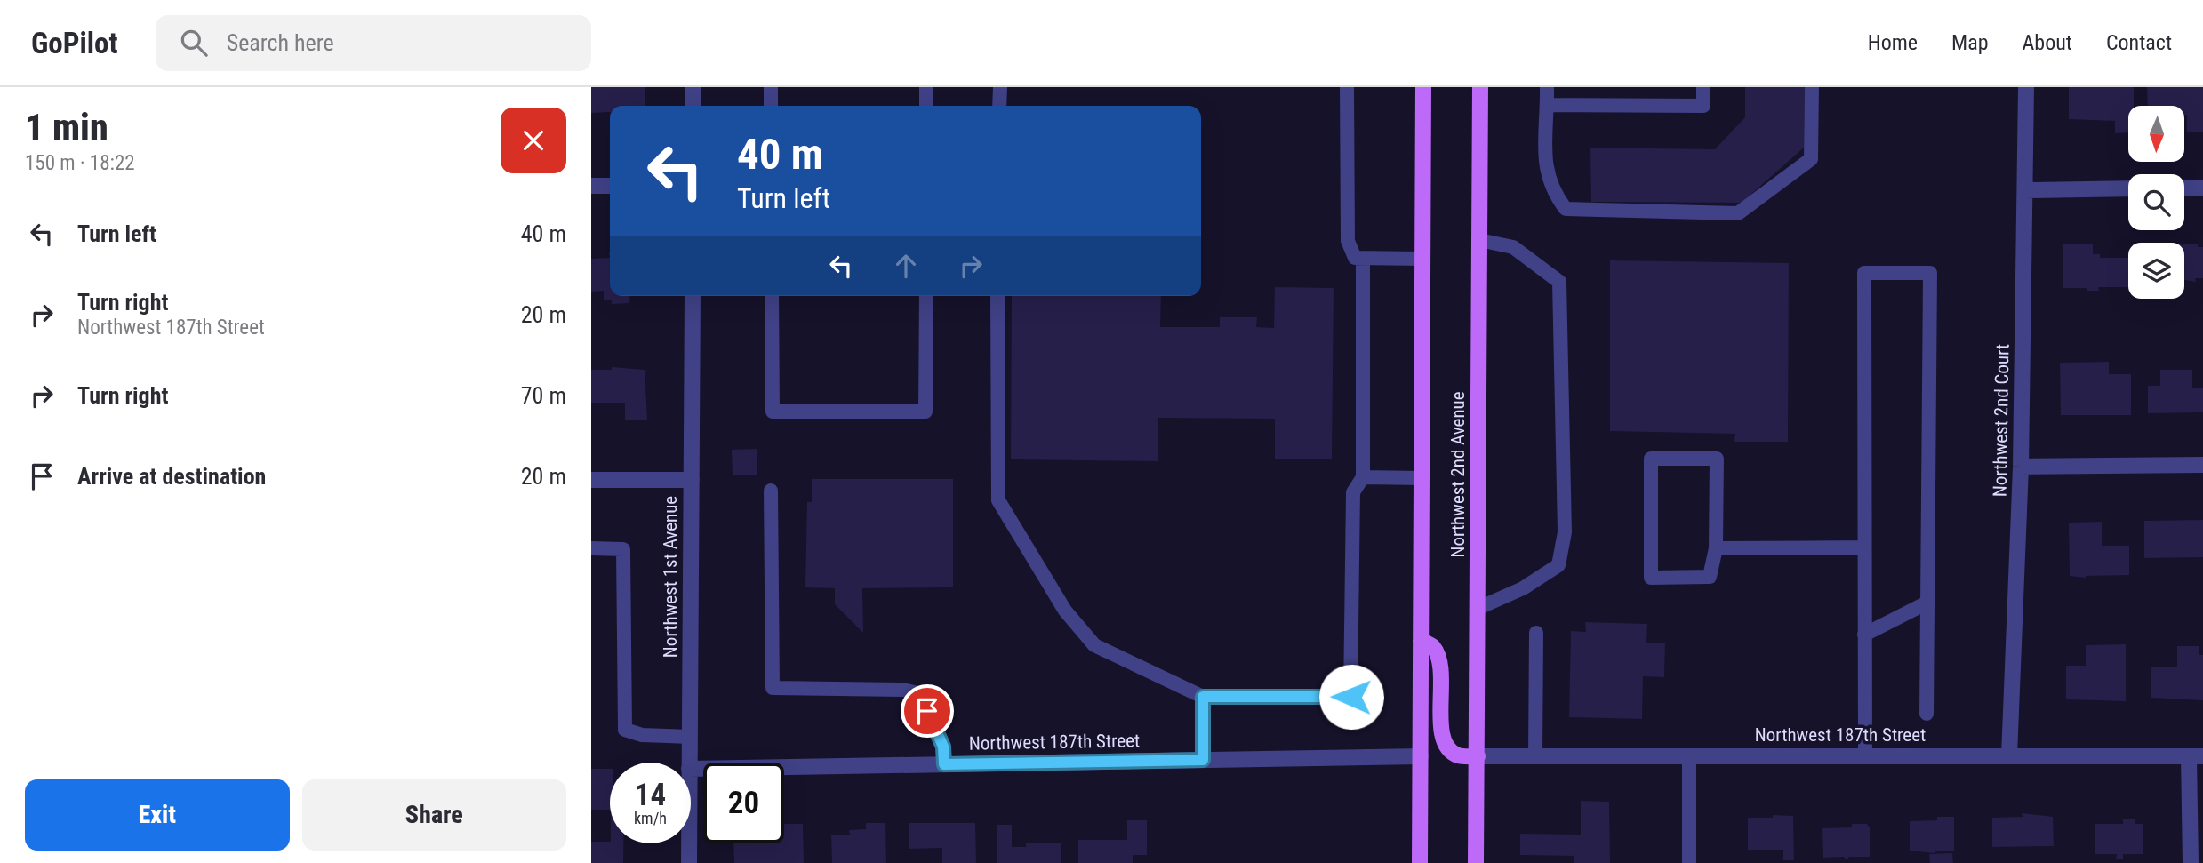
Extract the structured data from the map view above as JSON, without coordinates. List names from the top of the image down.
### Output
{
  "streets": {
    "main road": ["Northwest 2nd Avenue"],
    "street": ["Northwest 2nd Court", "Northwest 1st Avenue", "Northwest 187th Street"]
  },
  "crossings": [
    ["Northwest 2nd Court", "Northwest 187th Street"],
    ["Northwest 2nd Avenue", "Northwest 187th Street"]
  ],
  "north": "bottom",
  "page": {
    "header": "GoPilot",
    "search": "Search here",
    "nav": [
      "Home",
      "Map",
      "About",
      "Contact"
    ],
    "heading": ["1 min", "150 m · 18:22"],
    "turn": ["40 m", "Turn left"],
    "list": [
      {
        "name": "Turn left",
        "value": "40 m"
      },
      {
        "name": "Turn right",
        "note": "Northwest 187th Street",
        "value": "20 m"
      },
      {
        "name": "Turn right",
        "value": "70 m"
      },
      {
        "name": "Arrive at destination",
        "value": "20 m"
      }
    ],
    "speed": "14 km/h",
    "limit": "20",
    "buttons": ["Exit", "Share"]
  }
}
